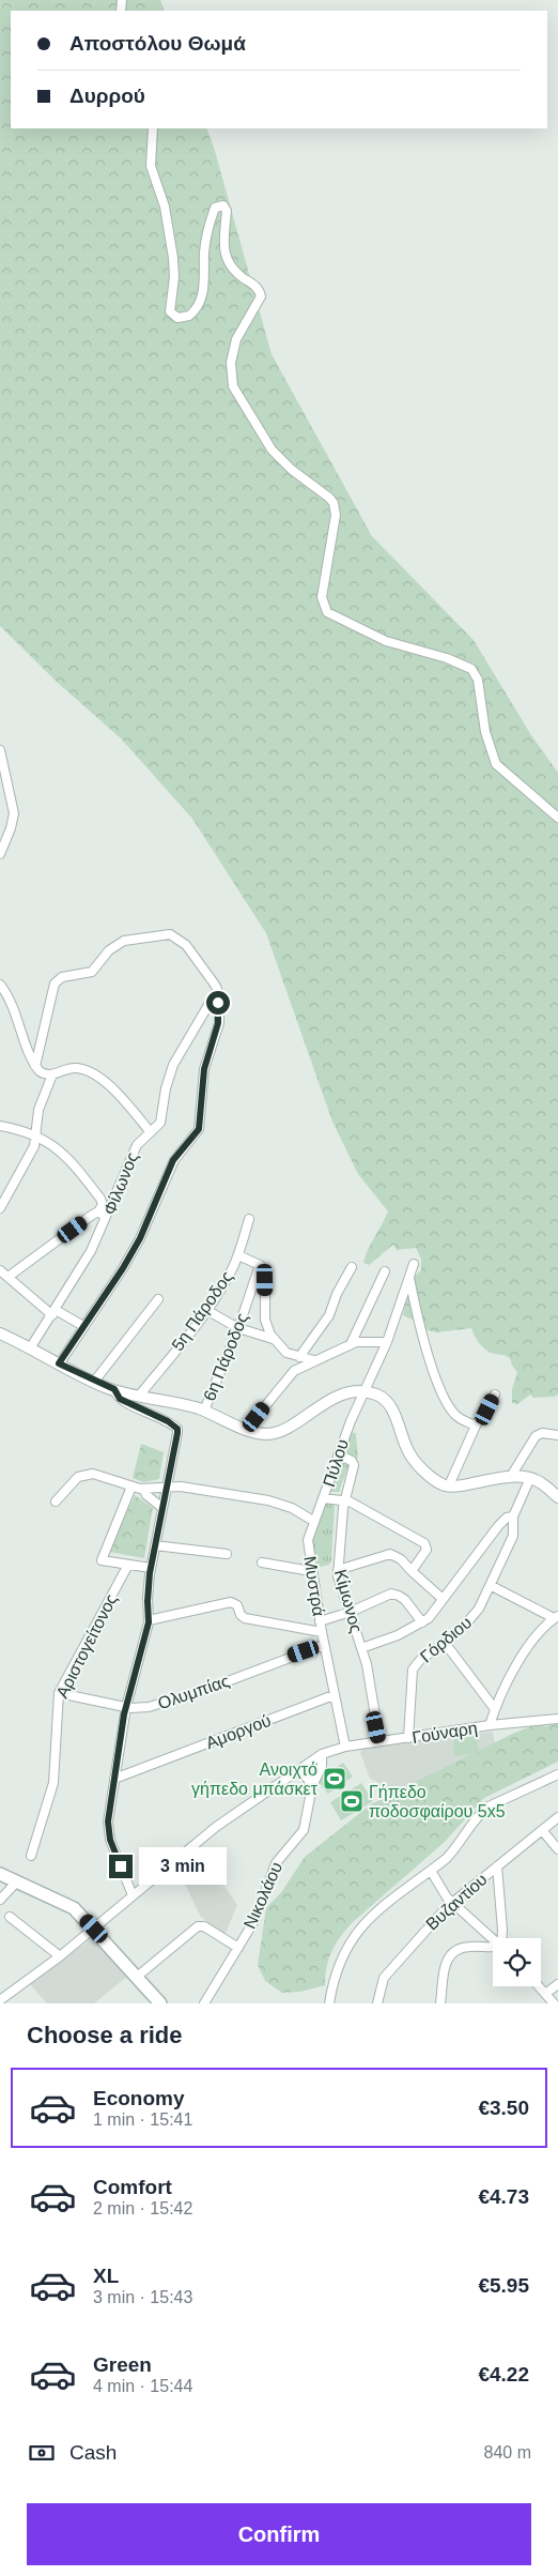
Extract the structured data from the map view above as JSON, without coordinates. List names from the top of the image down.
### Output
{
  "streets": {
    "street": [
      "Φίλωνος",
      "5η Πάροδος",
      "6η Πάροδος",
      "Πύλου",
      "Μυστρά",
      "Κίμωνος",
      "Γόρδιου",
      "Αριστογείτονος",
      "Ολυμπίας",
      "Αμοργού",
      "Γούναρη",
      "Νικολάου",
      "Βυζαντίου"
    ]
  },
  "crossings": [
    ["Πύλου", "Μυστρά"],
    ["Πύλου", "Κίμωνος"],
    ["Μυστρά", "Ολυμπίας"],
    ["Μυστρά", "Αμοργού"],
    ["Μυστρά", "Γούναρη"],
    ["Κίμωνος", "Γόρδιου"],
    ["Κίμωνος", "Γούναρη"],
    ["Γόρδιου", "Γούναρη"],
    ["Αριστογείτονος", "Ολυμπίας"],
    ["Γούναρη", "Νικολάου"]
  ],
  "places": {
    "sports": ["Ανοιχτό γήπεδο μπάσκετ", "Γήπεδο ποδοσφαίρου 5x5"]
  },
  "page": {
    "banner": ["Αποστόλου Θωμά", "Δυρρού"],
    "bubble": "3 min",
    "heading": "Choose a ride",
    "list": [
      {
        "name": "Economy",
        "note": "1 min · 15:41",
        "value": "€3.50"
      },
      {
        "name": "Comfort",
        "note": "2 min · 15:42",
        "value": "€4.73"
      },
      {
        "name": "XL",
        "note": "3 min · 15:43",
        "value": "€5.95"
      },
      {
        "name": "Green",
        "note": "4 min · 15:44",
        "value": "€4.22"
      }
    ],
    "pay": ["Cash", "840 m"],
    "buttons": "Confirm"
  }
}
